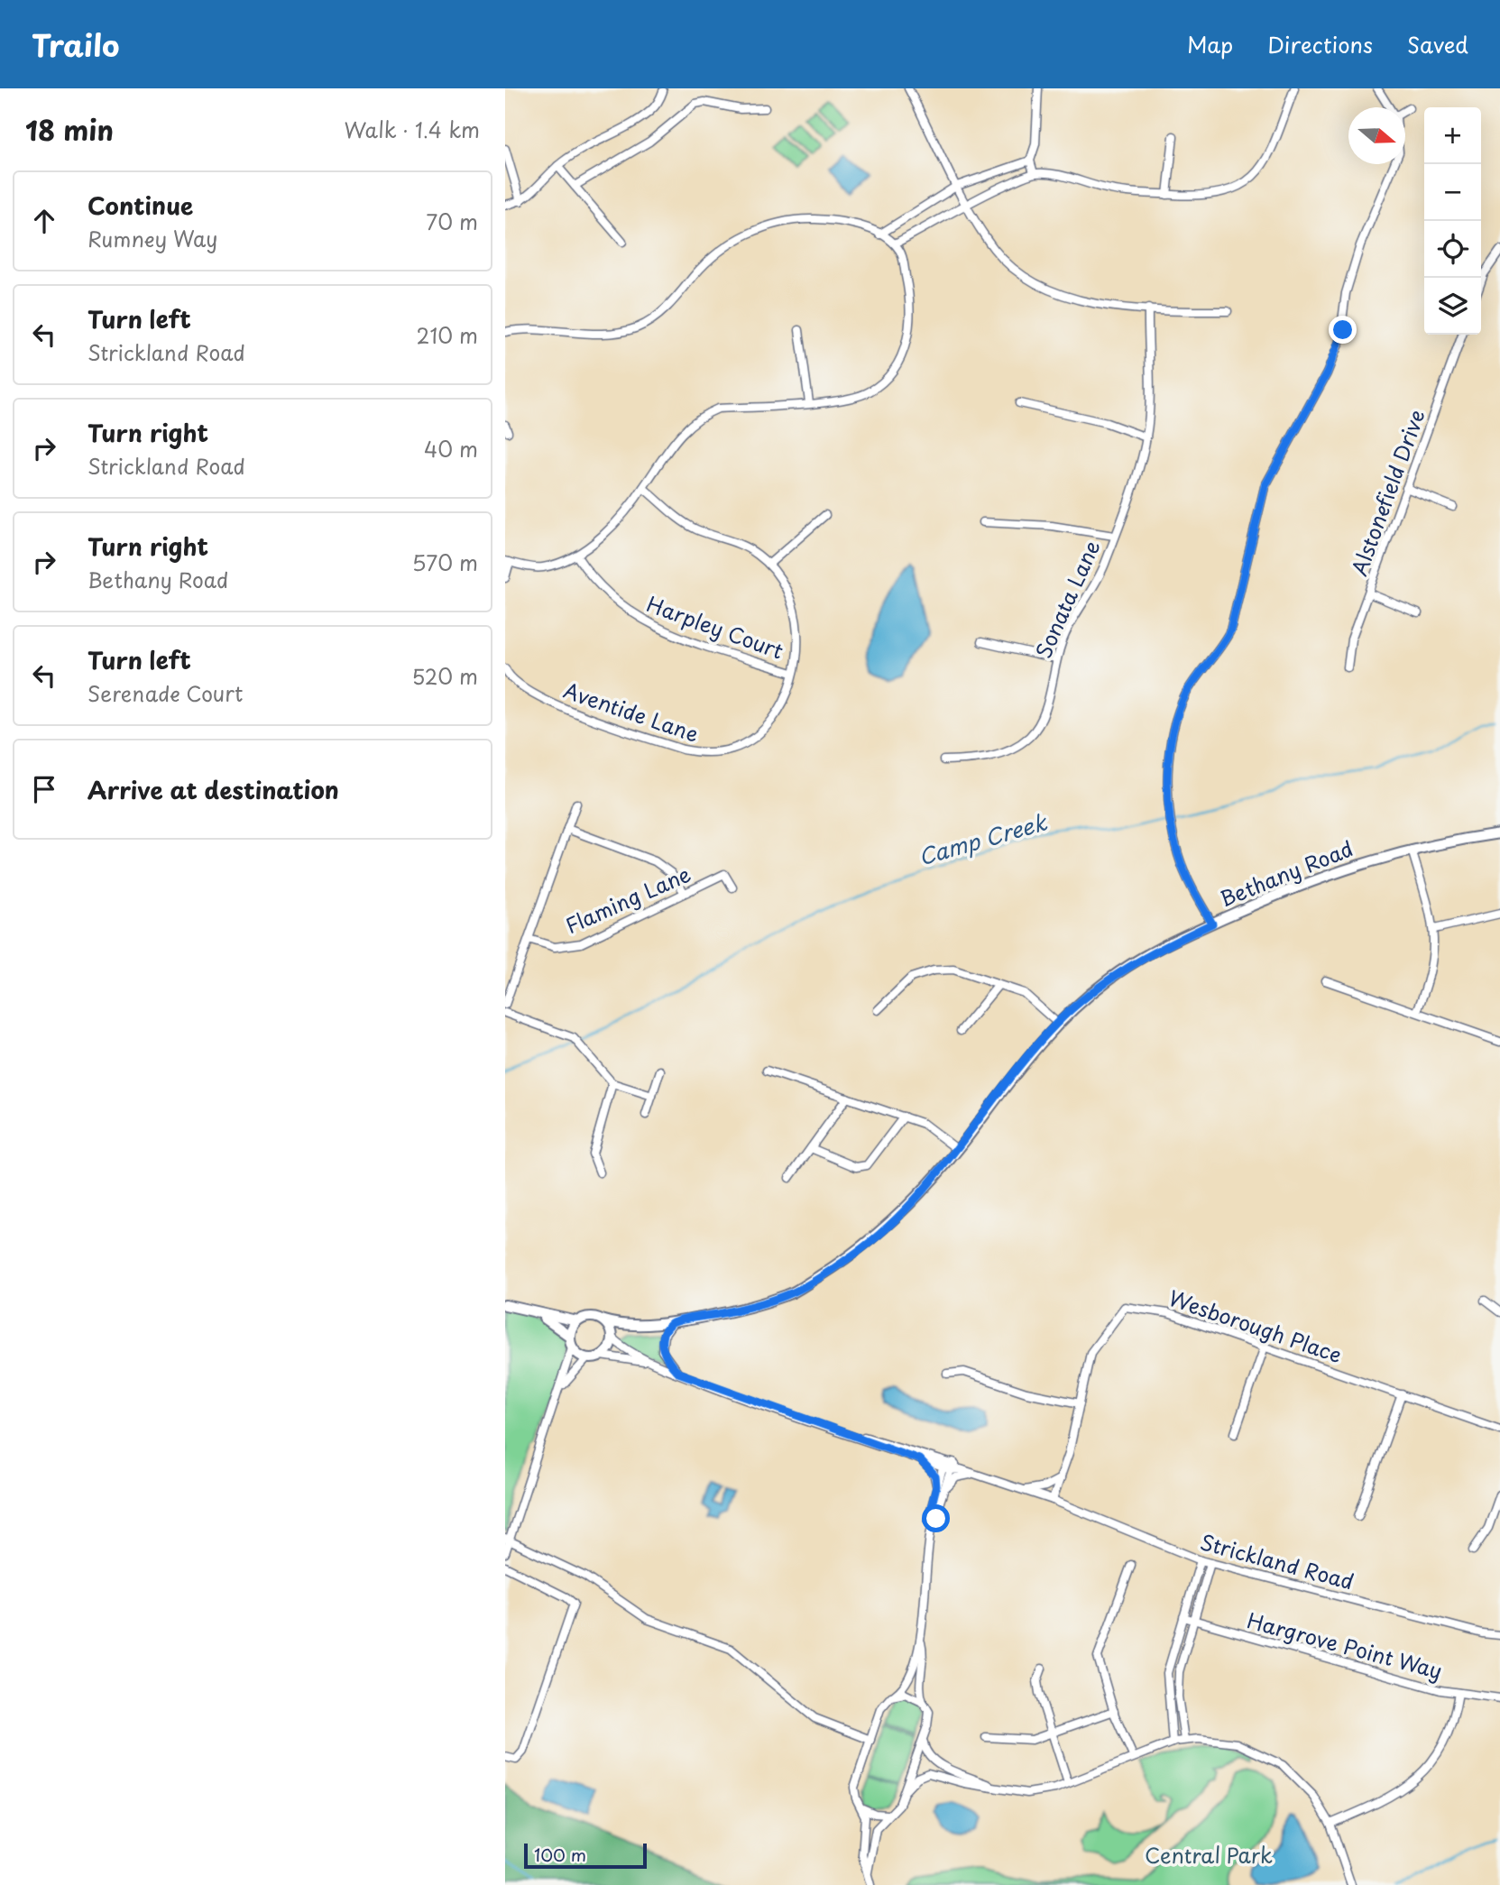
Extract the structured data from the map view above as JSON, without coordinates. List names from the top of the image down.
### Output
{
  "streets": {
    "street": [
      "Alstonefield Drive",
      "Sonata Lane",
      "Harpley Court",
      "Aventide Lane",
      "Bethany Road",
      "Flaming Lane",
      "Wesborough Place",
      "Strickland Road",
      "Hargrove Point Way"
    ]
  },
  "crossings": [
    ["Harpley Court", "Aventide Lane"],
    ["Wesborough Place", "Strickland Road"]
  ],
  "water": ["Camp Creek"],
  "parks": ["Central Park"],
  "scale_bar": "100 m",
  "north": "right",
  "page": {
    "header": "Trailo",
    "nav": ["Map", "Directions", "Saved"],
    "heading": ["18 min", "Walk · 1.4 km"],
    "map_buttons": ["+", "−"],
    "list": [
      ["Continue", "Rumney Way", "70 m"],
      ["Turn left", "Strickland Road", "210 m"],
      ["Turn right", "Strickland Road", "40 m"],
      ["Turn right", "Bethany Road", "570 m"],
      ["Turn left", "Serenade Court", "520 m"],
      "Arrive at destination"
    ],
    "scale": "100 m"
  }
}
